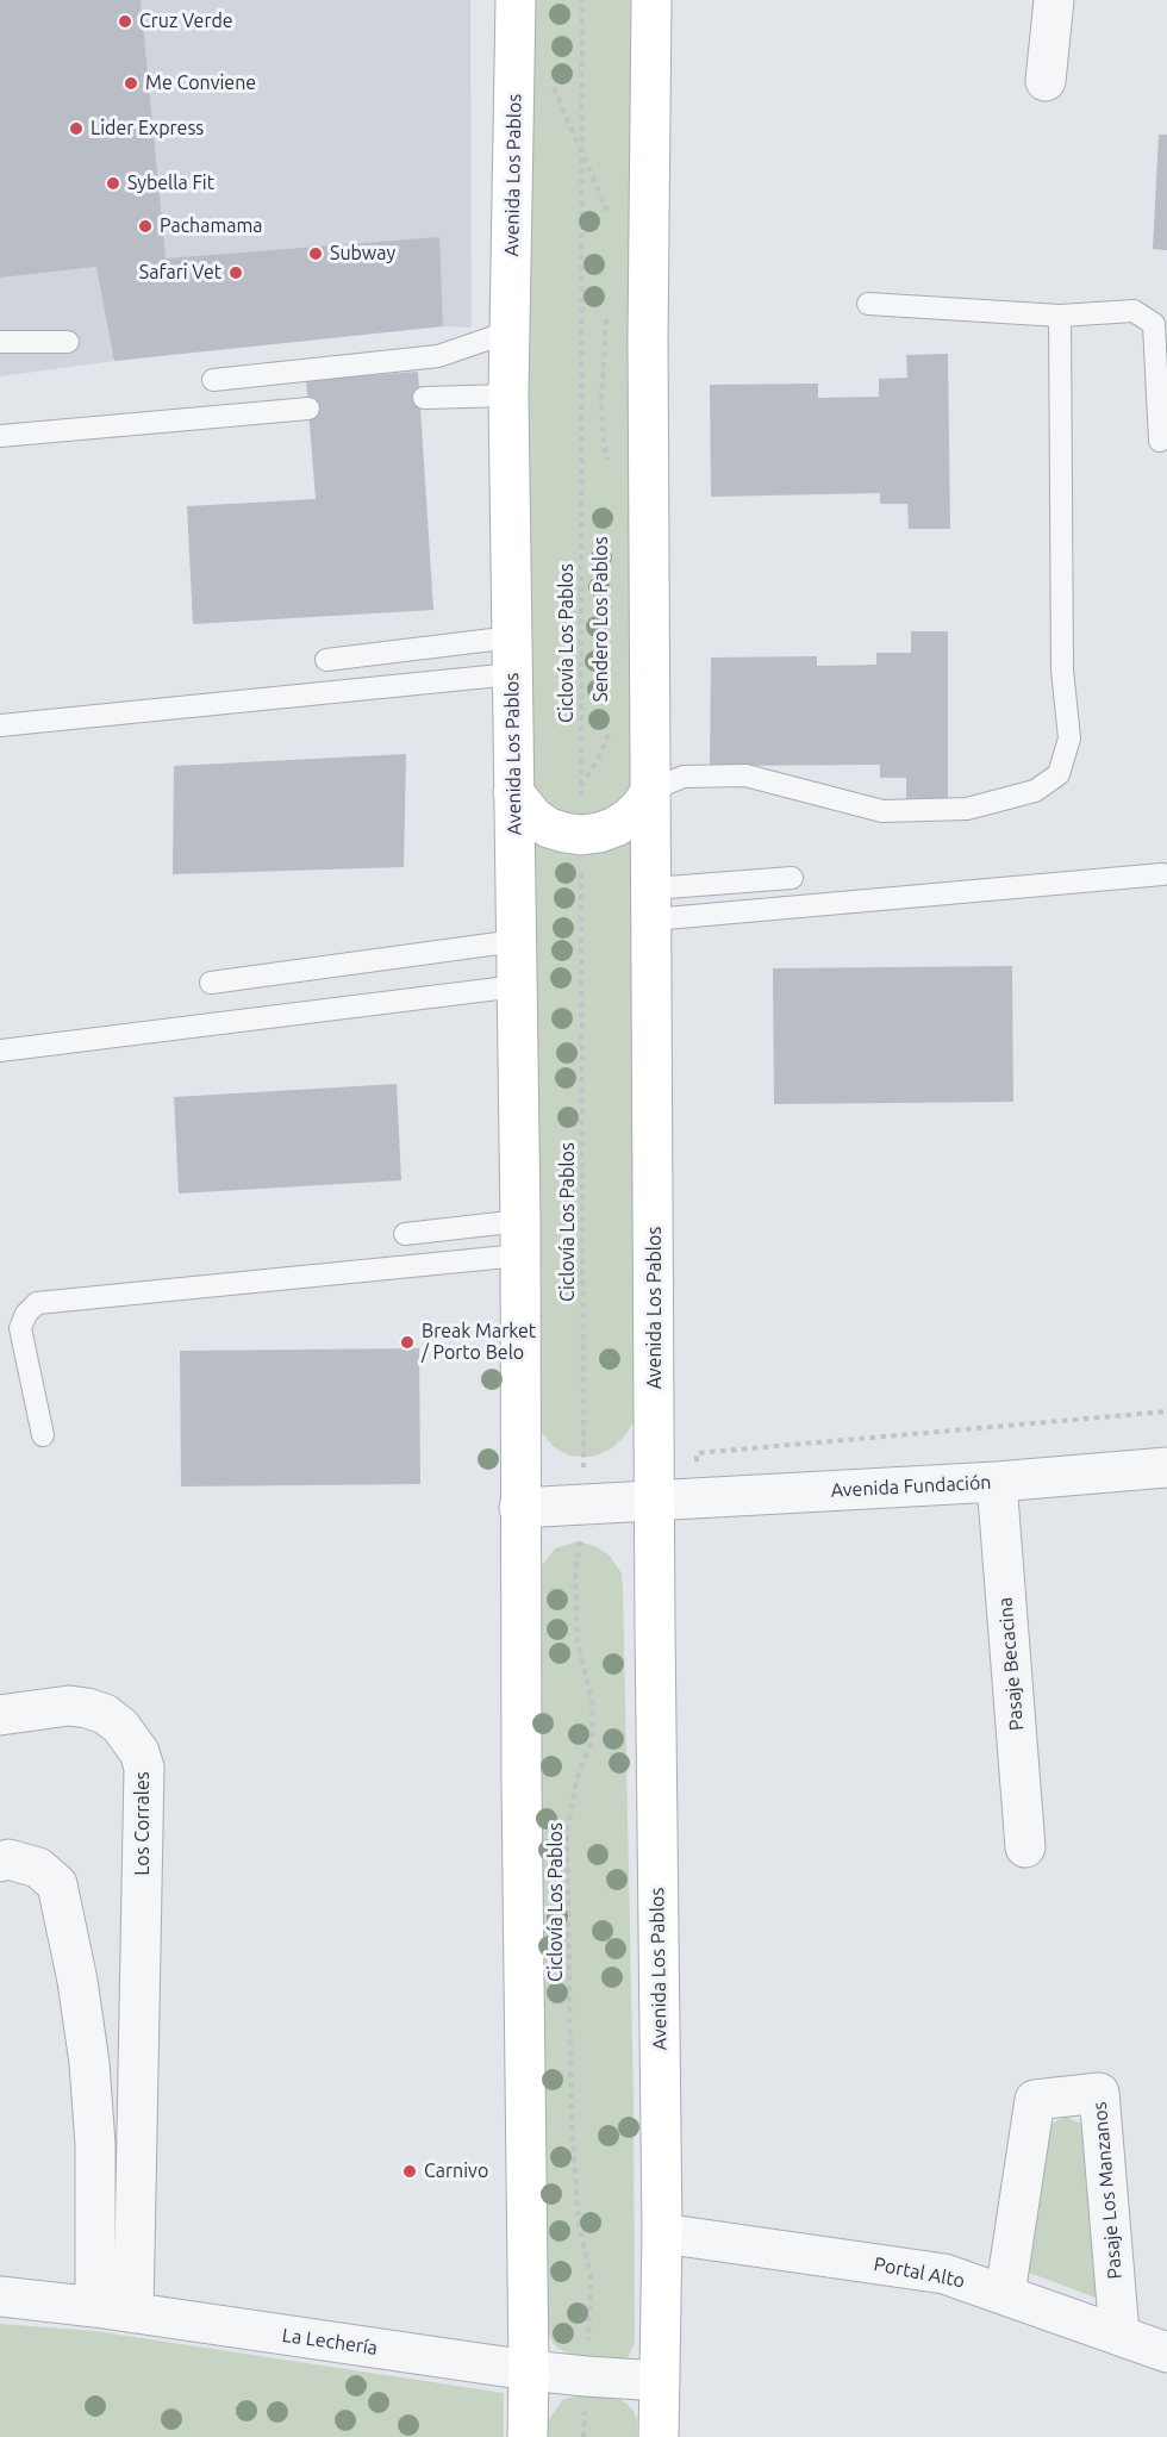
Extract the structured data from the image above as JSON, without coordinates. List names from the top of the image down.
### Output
{
  "streets": {
    "main road": ["Avenida Los Pablos"],
    "street": [
      "Avenida Fundación",
      "Pasaje Becacina",
      "Los Corrales",
      "Pasaje Los Manzanos",
      "Portal Alto",
      "La Lechería"
    ],
    "path": ["Sendero Los Pablos", "Ciclovía Los Pablos"]
  },
  "crossings": [
    ["Avenida Los Pablos", "Avenida Fundación"],
    ["Avenida Los Pablos", "Portal Alto"],
    ["Avenida Los Pablos", "La Lechería"],
    ["Sendero Los Pablos", "Ciclovía Los Pablos"],
    ["Ciclovía Los Pablos", "La Lechería"],
    ["Avenida Fundación", "Pasaje Becacina"],
    ["Los Corrales", "La Lechería"],
    ["Pasaje Los Manzanos", "Portal Alto"]
  ],
  "places": [
    "Cruz Verde",
    "Me Conviene",
    "Lider Express",
    "Sybella Fit",
    "Pachamama",
    "Subway",
    "Safari Vet",
    "Break Market / Porto Belo",
    "Carnivo"
  ]
}
